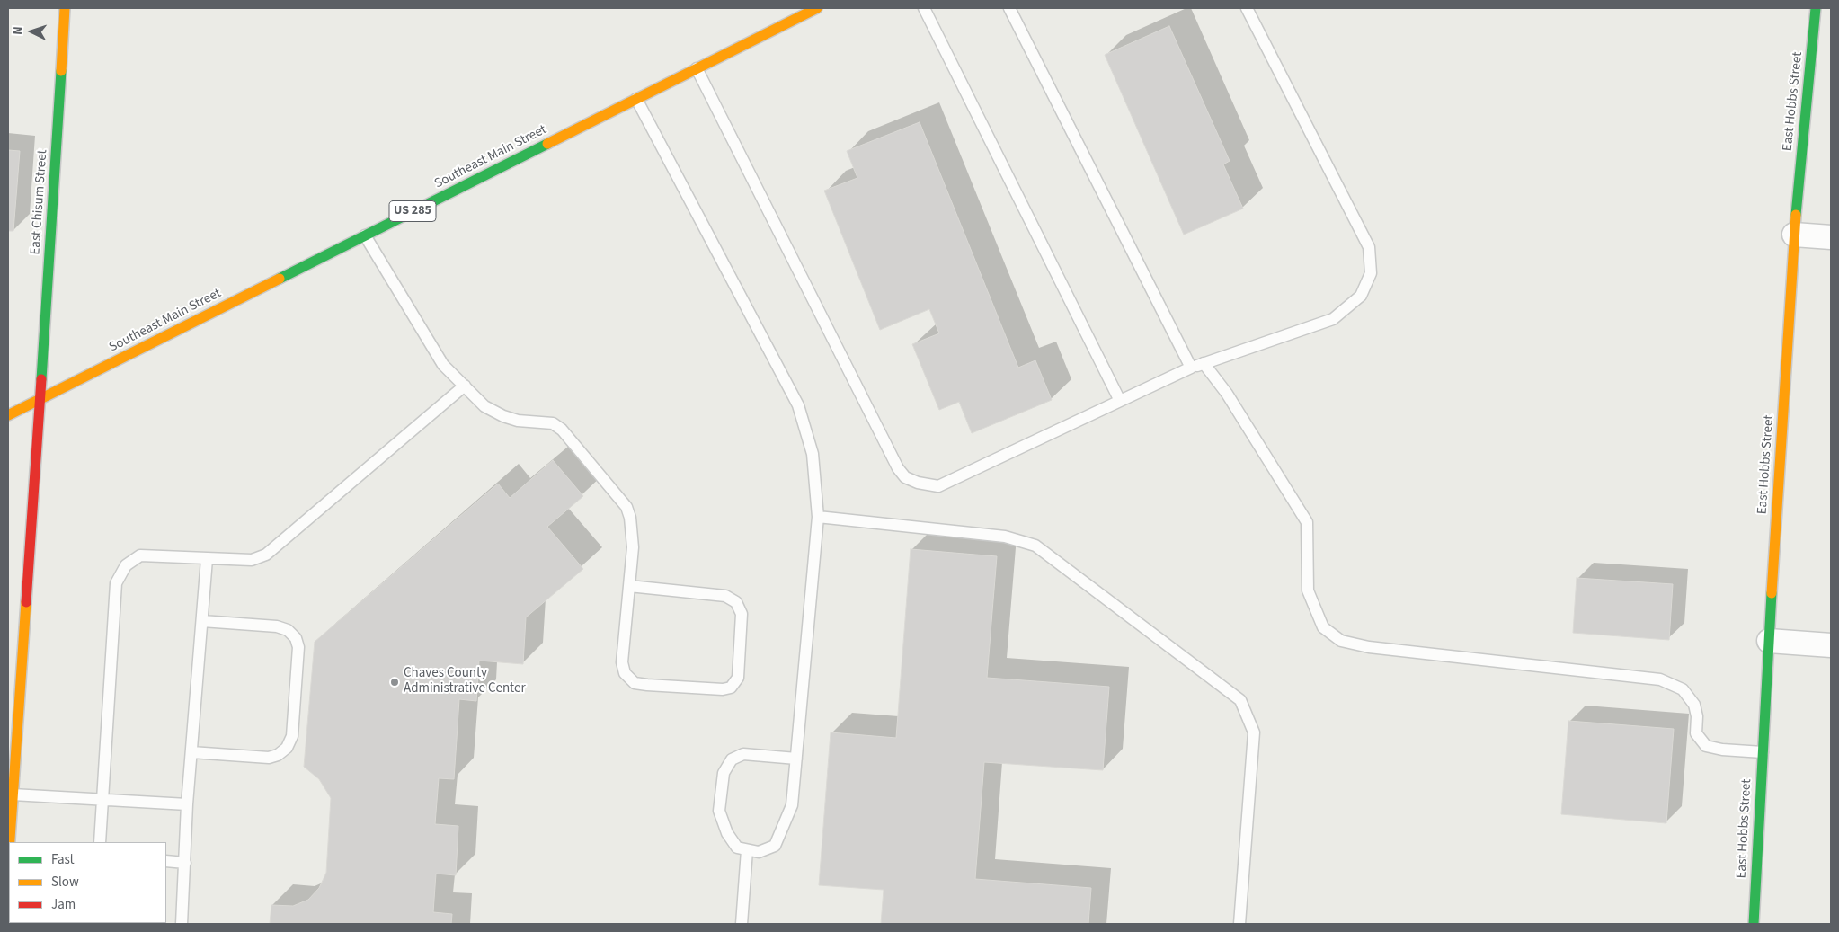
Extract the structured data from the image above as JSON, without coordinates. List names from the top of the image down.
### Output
{
  "streets": {
    "main road": [
      "East Hobbs Street",
      "Southeast Main Street",
      "East Chisum Street",
      "US 285"
    ]
  },
  "crossings": [
    ["Southeast Main Street", "East Chisum Street"]
  ],
  "places": ["Chaves County Administrative Center"],
  "legend": ["Fast", "Slow", "Jam"],
  "north": "left"
}
